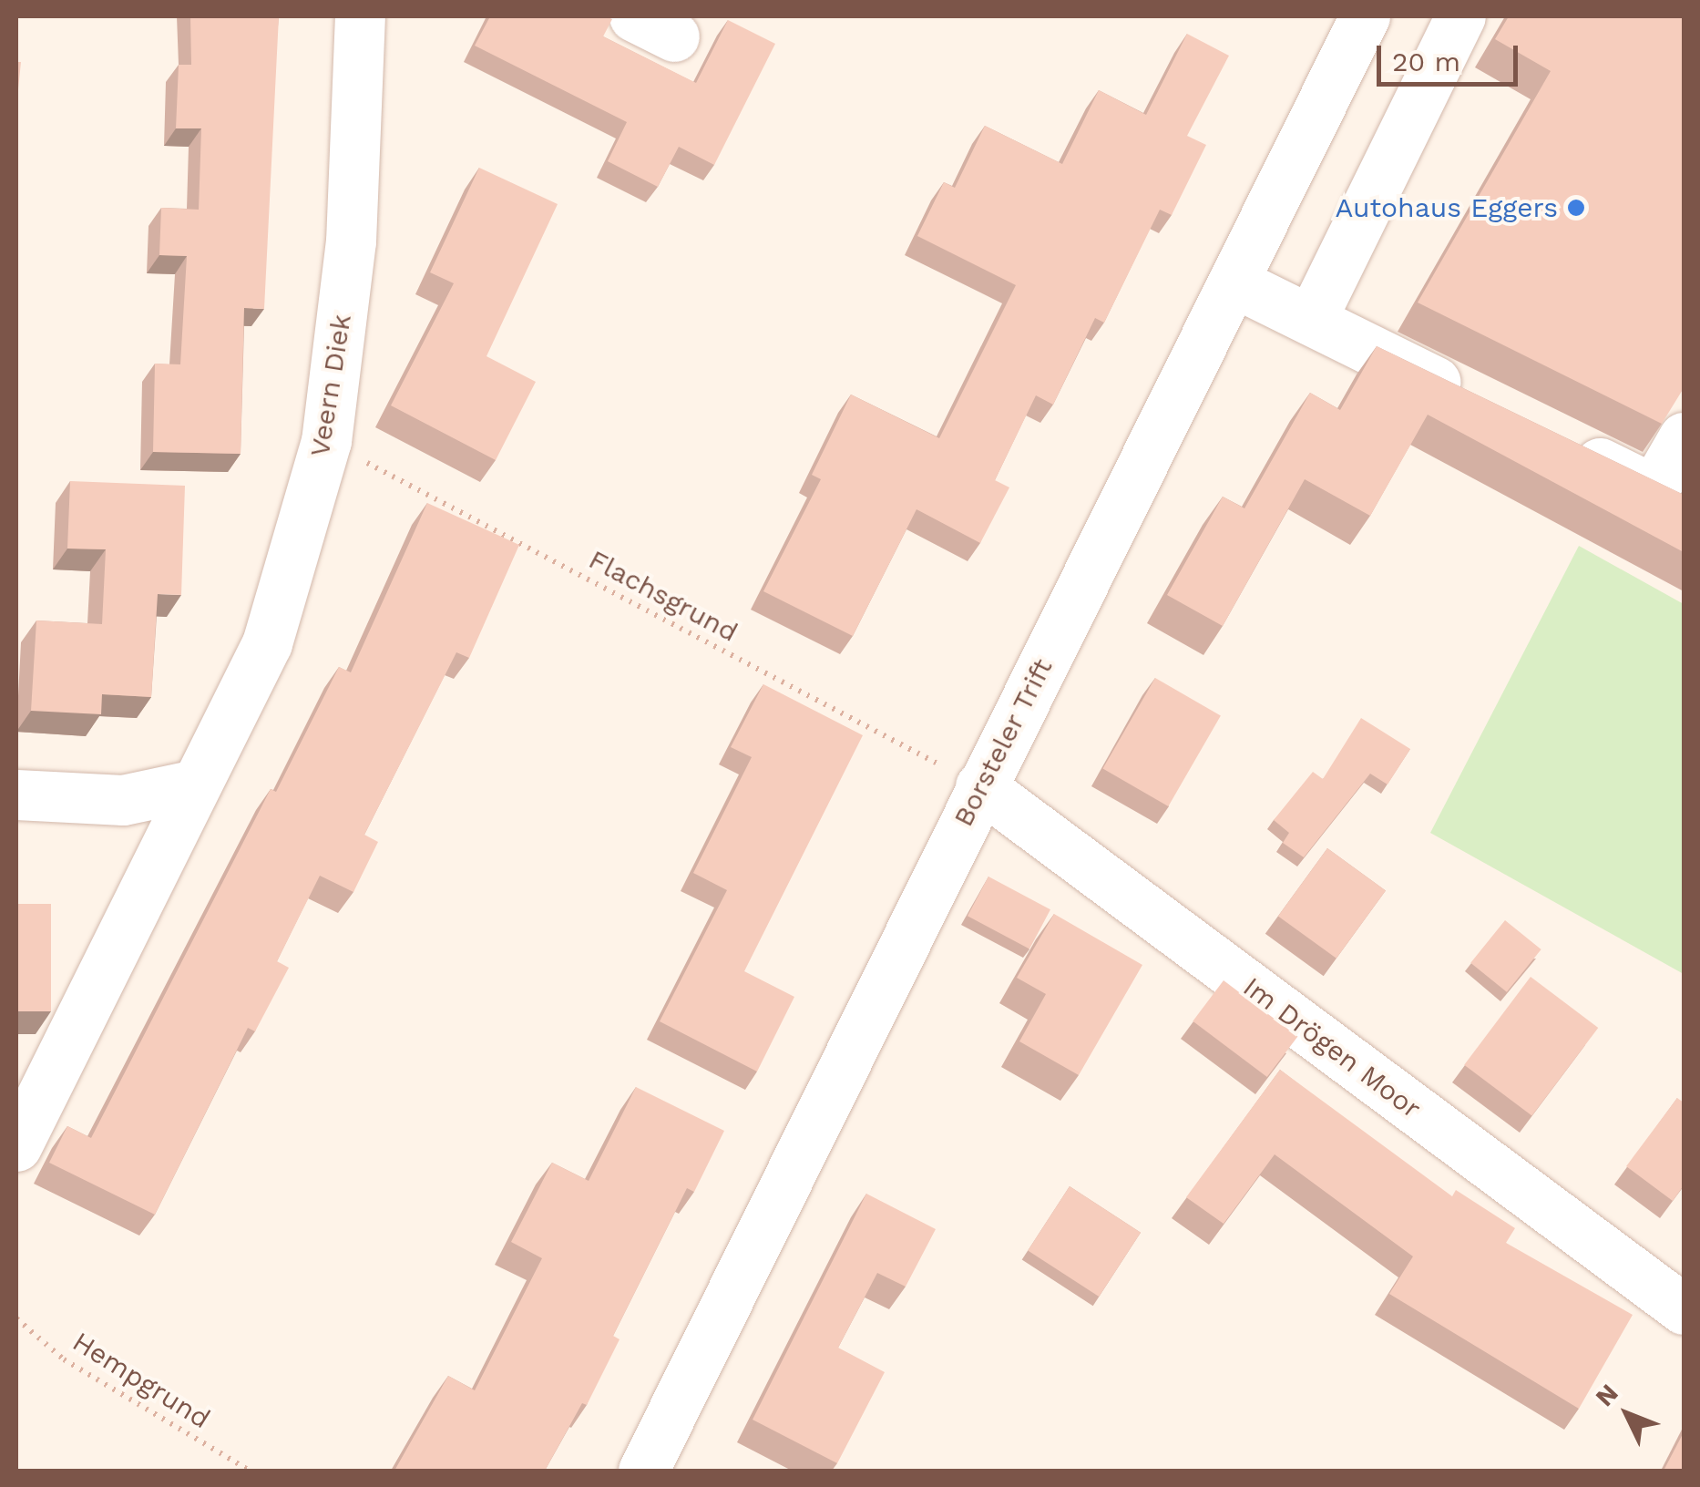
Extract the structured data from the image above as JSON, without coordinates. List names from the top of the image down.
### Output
{
  "streets": {
    "street": ["Veern Diek", "Borsteler Trift", "Im Drögen Moor"],
    "path": ["Flachsgrund", "Hempgrund"]
  },
  "crossings": [
    ["Veern Diek", "Flachsgrund"],
    ["Flachsgrund", "Borsteler Trift"],
    ["Flachsgrund", "Im Drögen Moor"],
    ["Borsteler Trift", "Im Drögen Moor"]
  ],
  "places": ["Autohaus Eggers"],
  "scale_bar": "20 m",
  "north": "top left"
}
